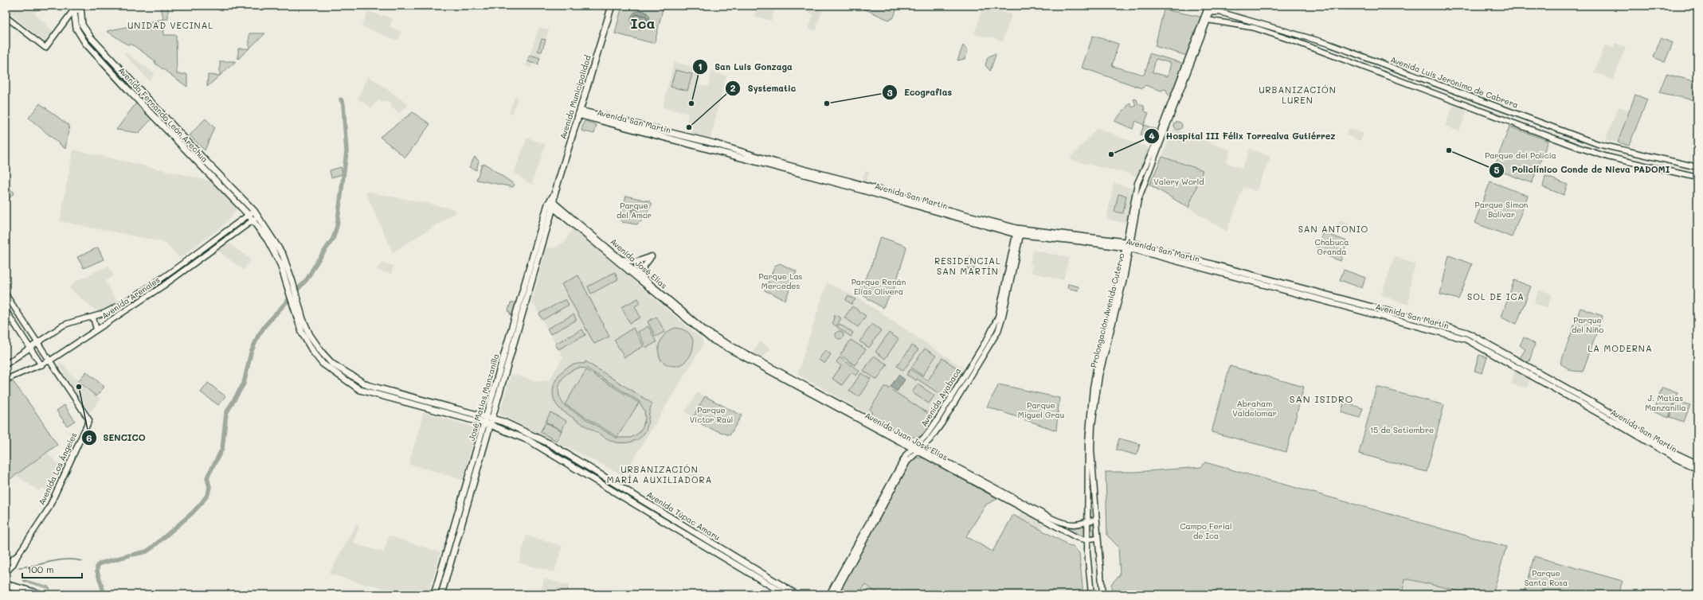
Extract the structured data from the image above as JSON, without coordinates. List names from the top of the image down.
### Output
{
  "streets": {
    "main road": [
      "Avenida Municipalidad",
      "Avenida Fernando León Arechua",
      "Avenida San Martín",
      "José Matías Manzanilla",
      "Avenida Túpac Amaru"
    ],
    "street": [
      "Avenida Luis Jerónimo de Cabrera",
      "Avenida José Elías",
      "Avenida Arenales",
      "Prolongación Avenida Cutervo",
      "Avenida Ayabaca",
      "Avenida Juan José Elías",
      "Avenida Los Ángeles"
    ]
  },
  "crossings": [
    ["Avenida Luis Jerónimo de Cabrera", "Prolongación Avenida Cutervo"],
    ["Avenida Municipalidad", "Avenida San Martín"],
    ["Avenida Municipalidad", "Avenida José Elías"],
    ["Avenida Municipalidad", "José Matías Manzanilla"],
    ["Avenida Fernando León Arechua", "Avenida Arenales"],
    ["Avenida San Martín", "Prolongación Avenida Cutervo"],
    ["Avenida San Martín", "Avenida Ayabaca"],
    ["Avenida José Elías", "José Matías Manzanilla"],
    ["Avenida José Elías", "Avenida Juan José Elías"],
    ["Avenida Arenales", "Avenida Los Ángeles"],
    ["Prolongación Avenida Cutervo", "Avenida Juan José Elías"],
    ["José Matías Manzanilla", "Avenida Túpac Amaru"],
    ["Avenida Ayabaca", "Avenida Juan José Elías"]
  ],
  "districts": [
    "Ica",
    "UNIDAD VECINAL",
    "URBANIZACIÓN LUREN",
    "SAN ANTONIO",
    "RESIDENCIAL SAN MARTÍN",
    "SOL DE ICA",
    "LA MODERNA",
    "SAN ISIDRO",
    "URBANIZACIÓN MARÍA AUXILIADORA"
  ],
  "parks": [
    "Parque del Policia",
    "Valery World",
    "Parque Simon Bolivar",
    "Parque del Amor",
    "Chabuca Granda",
    "Parque Las Mercedes",
    "Parque Renán Elías Olivera",
    "Parque del Niño",
    "J. Matias Manzanilla",
    "Abraham Valdelomar",
    "Parque Miguel Grau",
    "Parque Víctor Raúl",
    "15 de Setiembre",
    "Campo Ferial de Ica",
    "Parque Santa Rosa"
  ],
  "places": [
    "San Luis Gonzaga",
    "Ecografias",
    "Systematic",
    "Policlínico Conde de Nieva PADOMI",
    "Hospital III Félix Torrealva Gutiérrez",
    "SENCICO"
  ],
  "scale_bar": "100 m"
}
